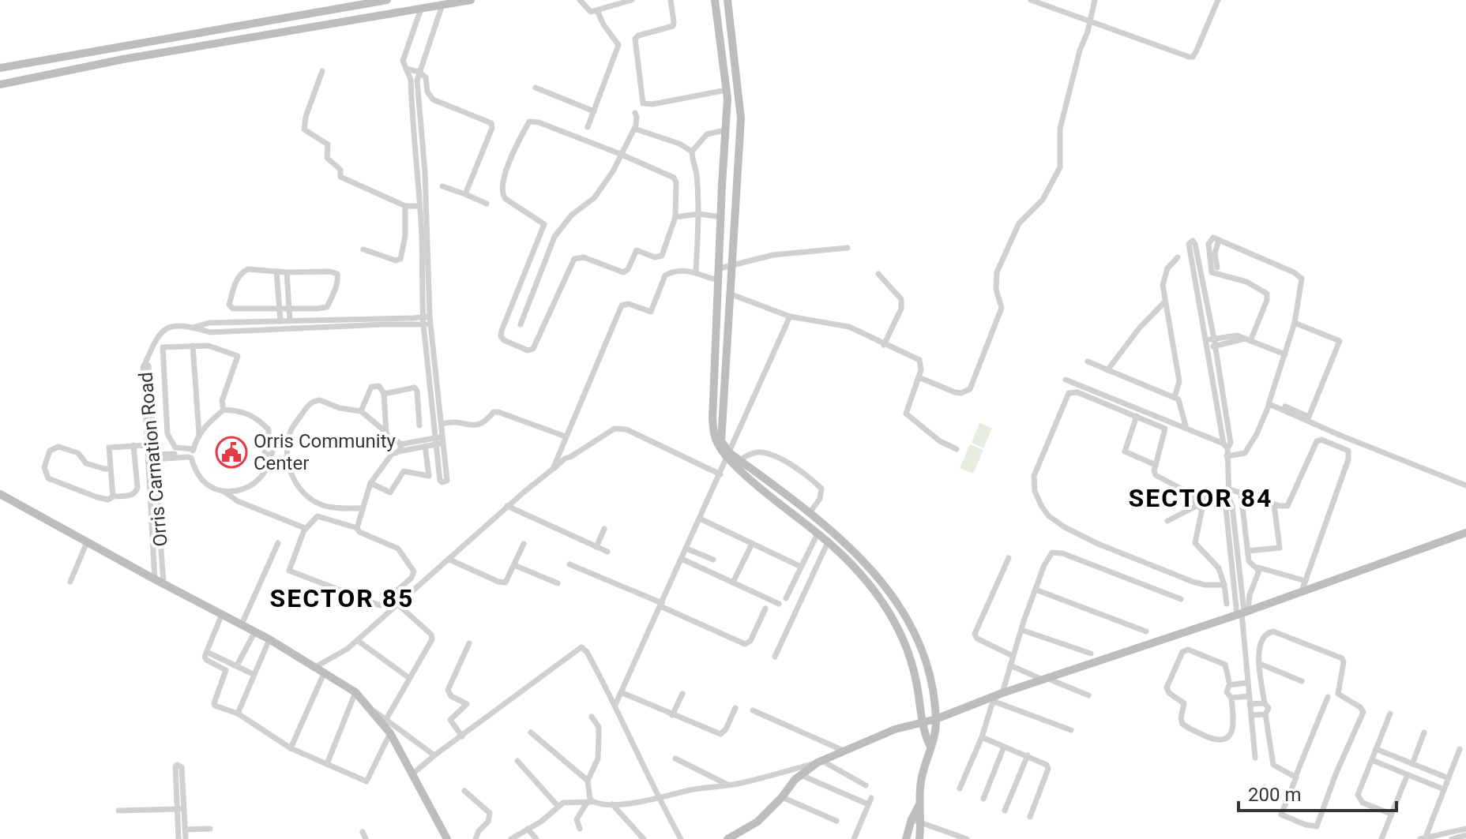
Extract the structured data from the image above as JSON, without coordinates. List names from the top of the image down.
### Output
{
  "streets": {
    "street": ["Orris Carnation Road"]
  },
  "districts": ["SECTOR 84", "SECTOR 85"],
  "places": {
    "public building": ["Orris Community Center"]
  },
  "scale_bar": "200 m"
}
